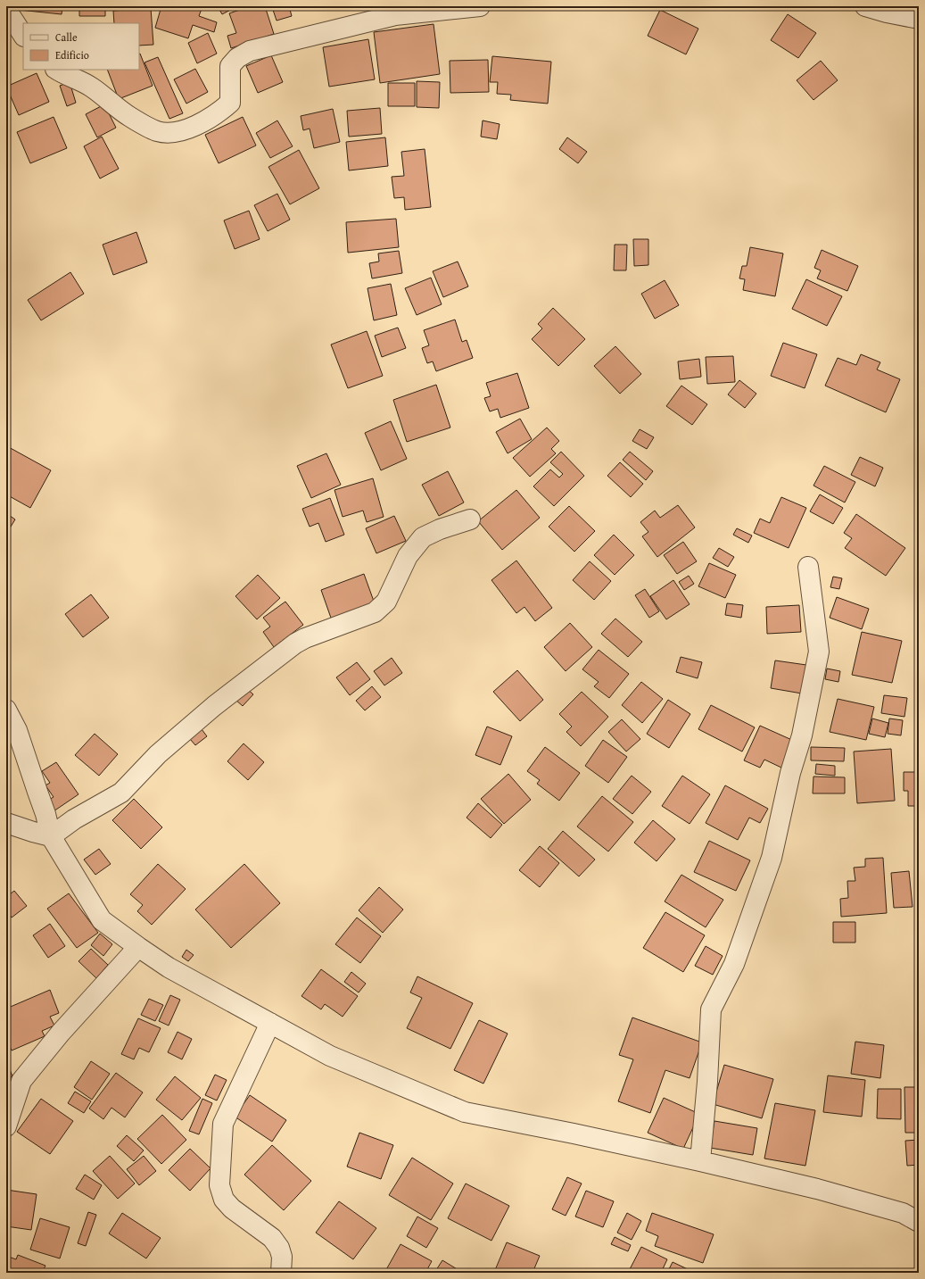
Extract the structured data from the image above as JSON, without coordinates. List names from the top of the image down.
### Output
{
  "legend": ["Calle", "Edificio"]
}
